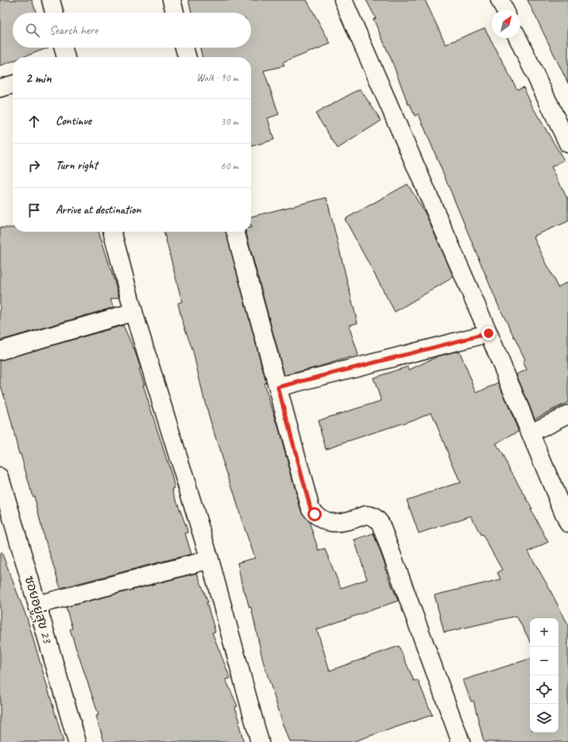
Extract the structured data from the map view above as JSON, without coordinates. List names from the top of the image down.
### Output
{
  "streets": {
    "street": ["ซอยอยู่สุข 23"]
  },
  "north": "top right",
  "page": {
    "search": "Search here",
    "heading": ["2 min", "Walk · 90 m"],
    "list": [
      ["Continue", "30 m"],
      ["Turn right", "60 m"],
      "Arrive at destination"
    ],
    "map_buttons": ["+", "−"]
  }
}
